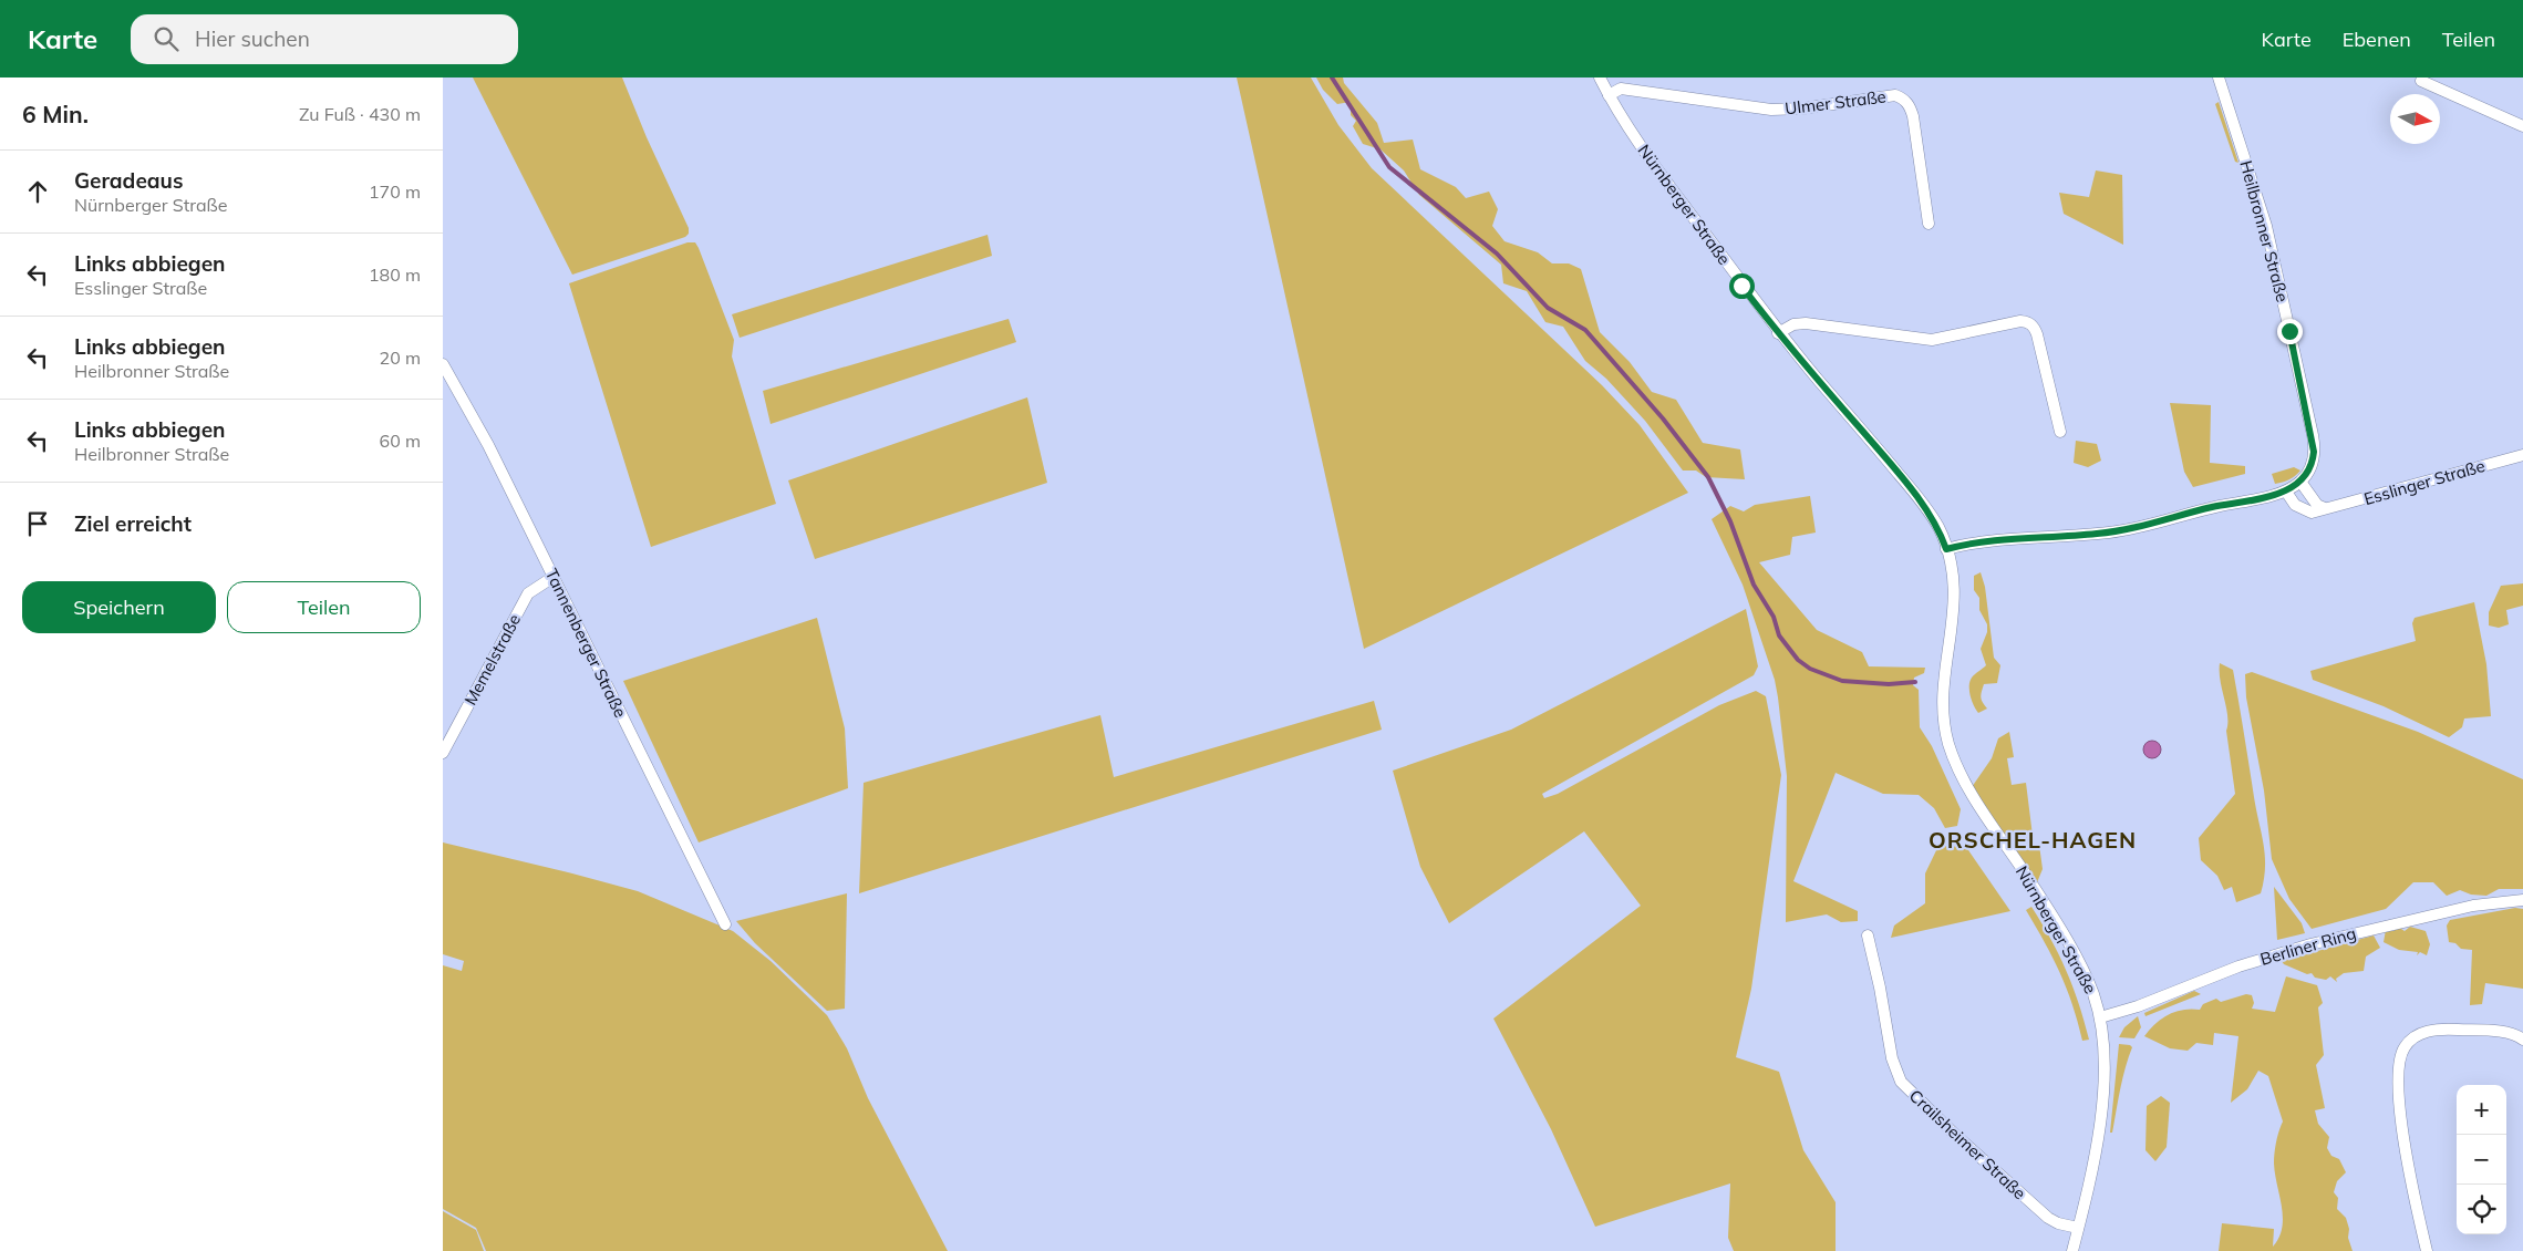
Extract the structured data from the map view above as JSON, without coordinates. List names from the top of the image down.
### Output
{
  "streets": {
    "street": [
      "Ulmer Straße",
      "Nürnberger Straße",
      "Heilbronner Straße",
      "Esslinger Straße",
      "Tannenberger Straße",
      "Memelstraße",
      "Berliner Ring",
      "Crailsheimer Straße"
    ]
  },
  "crossings": [
    ["Ulmer Straße", "Nürnberger Straße"],
    ["Nürnberger Straße", "Berliner Ring"],
    ["Nürnberger Straße", "Crailsheimer Straße"],
    ["Tannenberger Straße", "Memelstraße"]
  ],
  "districts": ["ORSCHEL-HAGEN"],
  "north": "right",
  "page": {
    "header": "Karte",
    "search": "Hier suchen",
    "nav": ["Karte", "Ebenen", "Teilen"],
    "heading": ["6 Min.", "Zu Fuß · 430 m"],
    "list": [
      ["Geradeaus", "Nürnberger Straße", "170 m"],
      ["Links abbiegen", "Esslinger Straße", "180 m"],
      ["Links abbiegen", "Heilbronner Straße", "20 m"],
      ["Links abbiegen", "Heilbronner Straße", "60 m"],
      "Ziel erreicht"
    ],
    "buttons": ["Speichern", "Teilen"],
    "map_buttons": ["+", "−"]
  }
}
